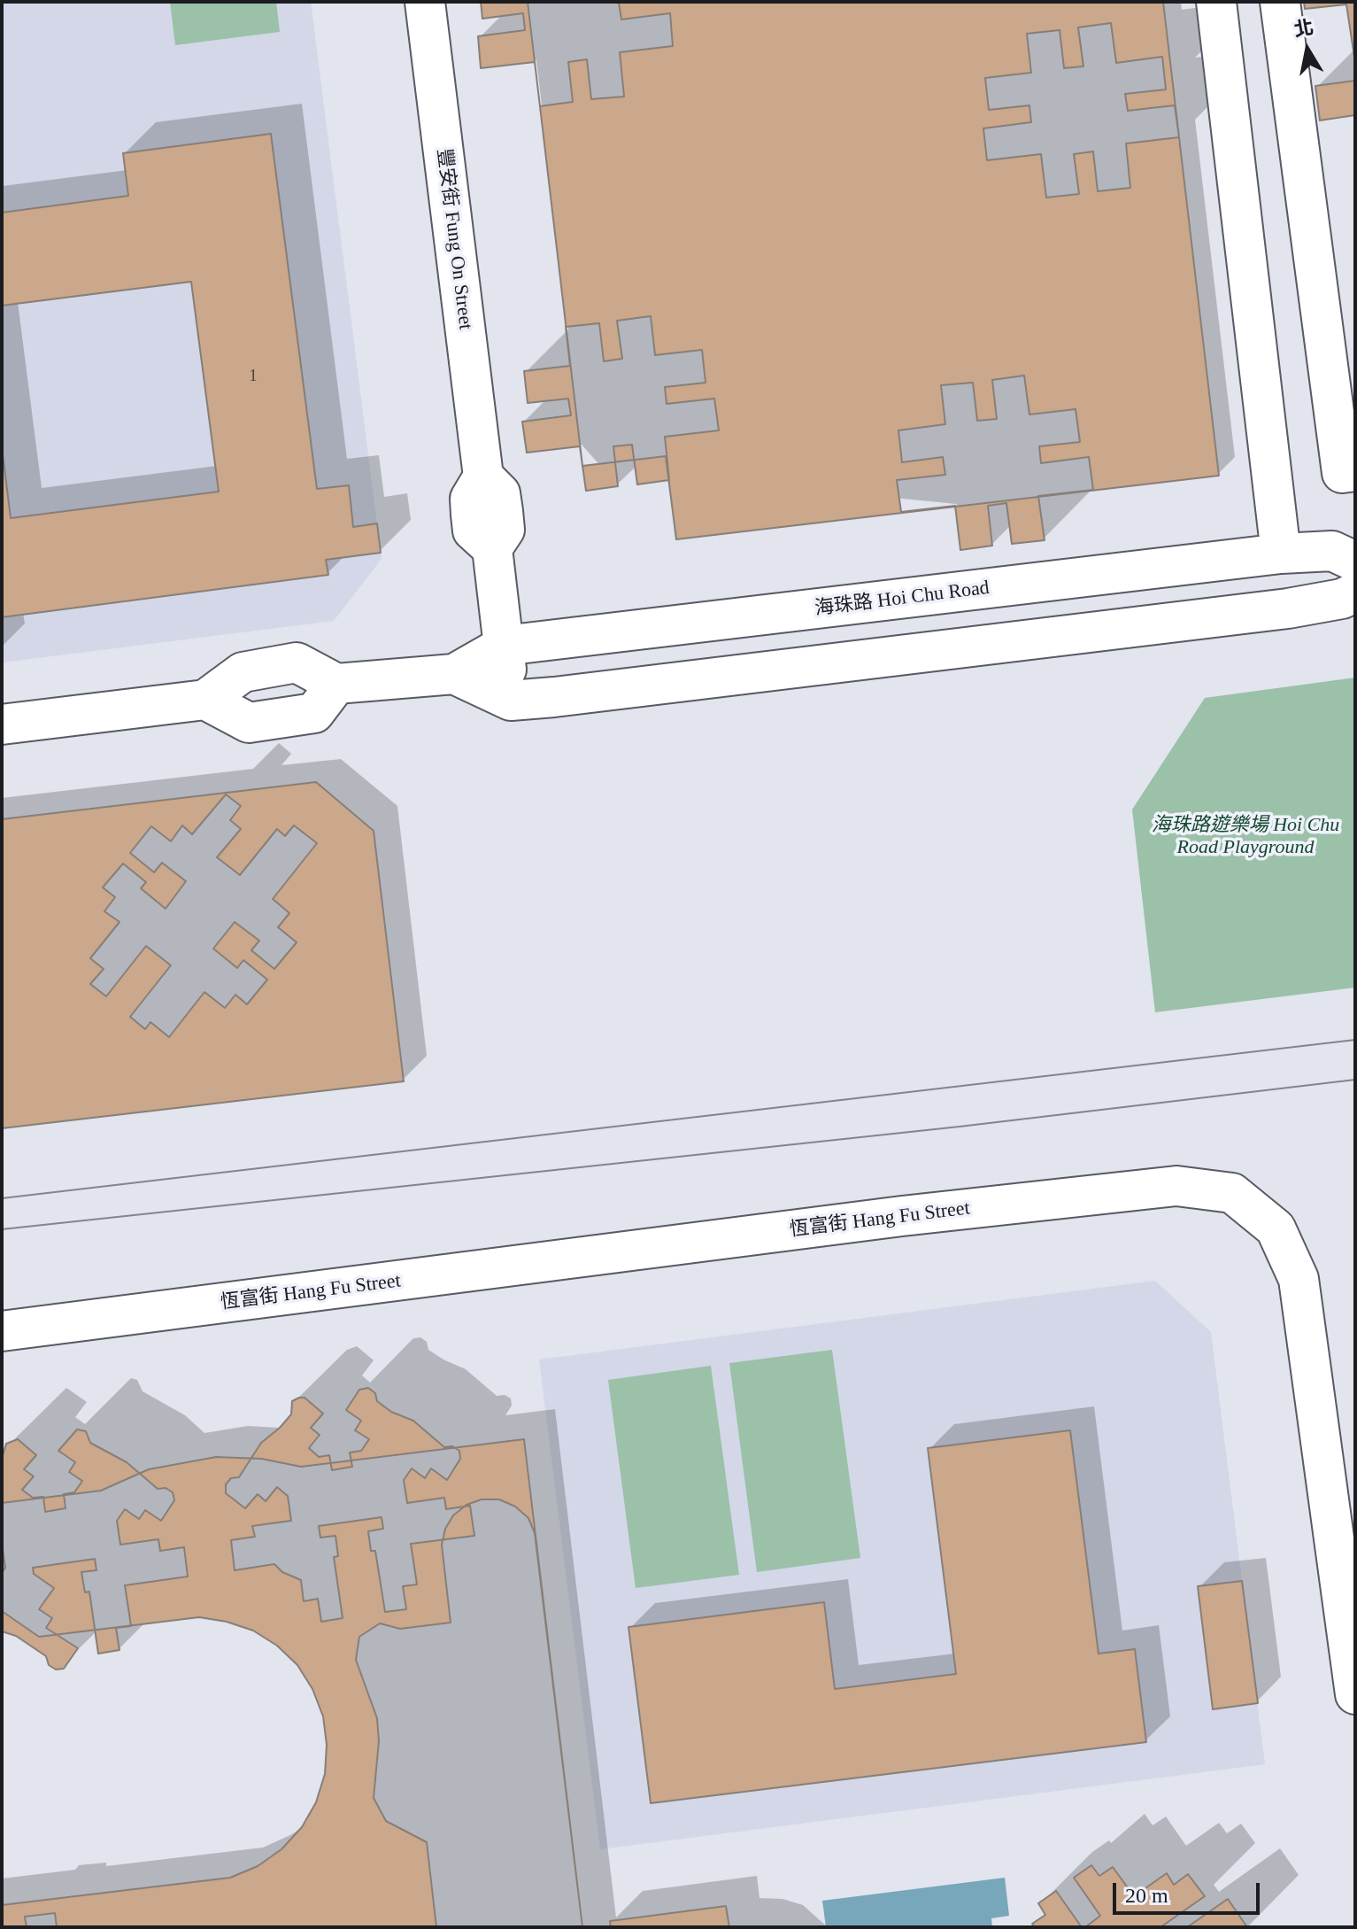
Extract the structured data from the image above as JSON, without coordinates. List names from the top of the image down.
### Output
{
  "streets": {
    "street": ["豐安街 Fung On Street", "海珠路 Hoi Chu Road", "恆富街 Hang Fu Street"]
  },
  "crossings": [
    ["豐安街 Fung On Street", "海珠路 Hoi Chu Road"]
  ],
  "parks": ["海珠路遊樂場 Hoi Chu Road Playground"],
  "house_numbers": ["1"],
  "scale_bar": "20 m",
  "north": "top"
}
